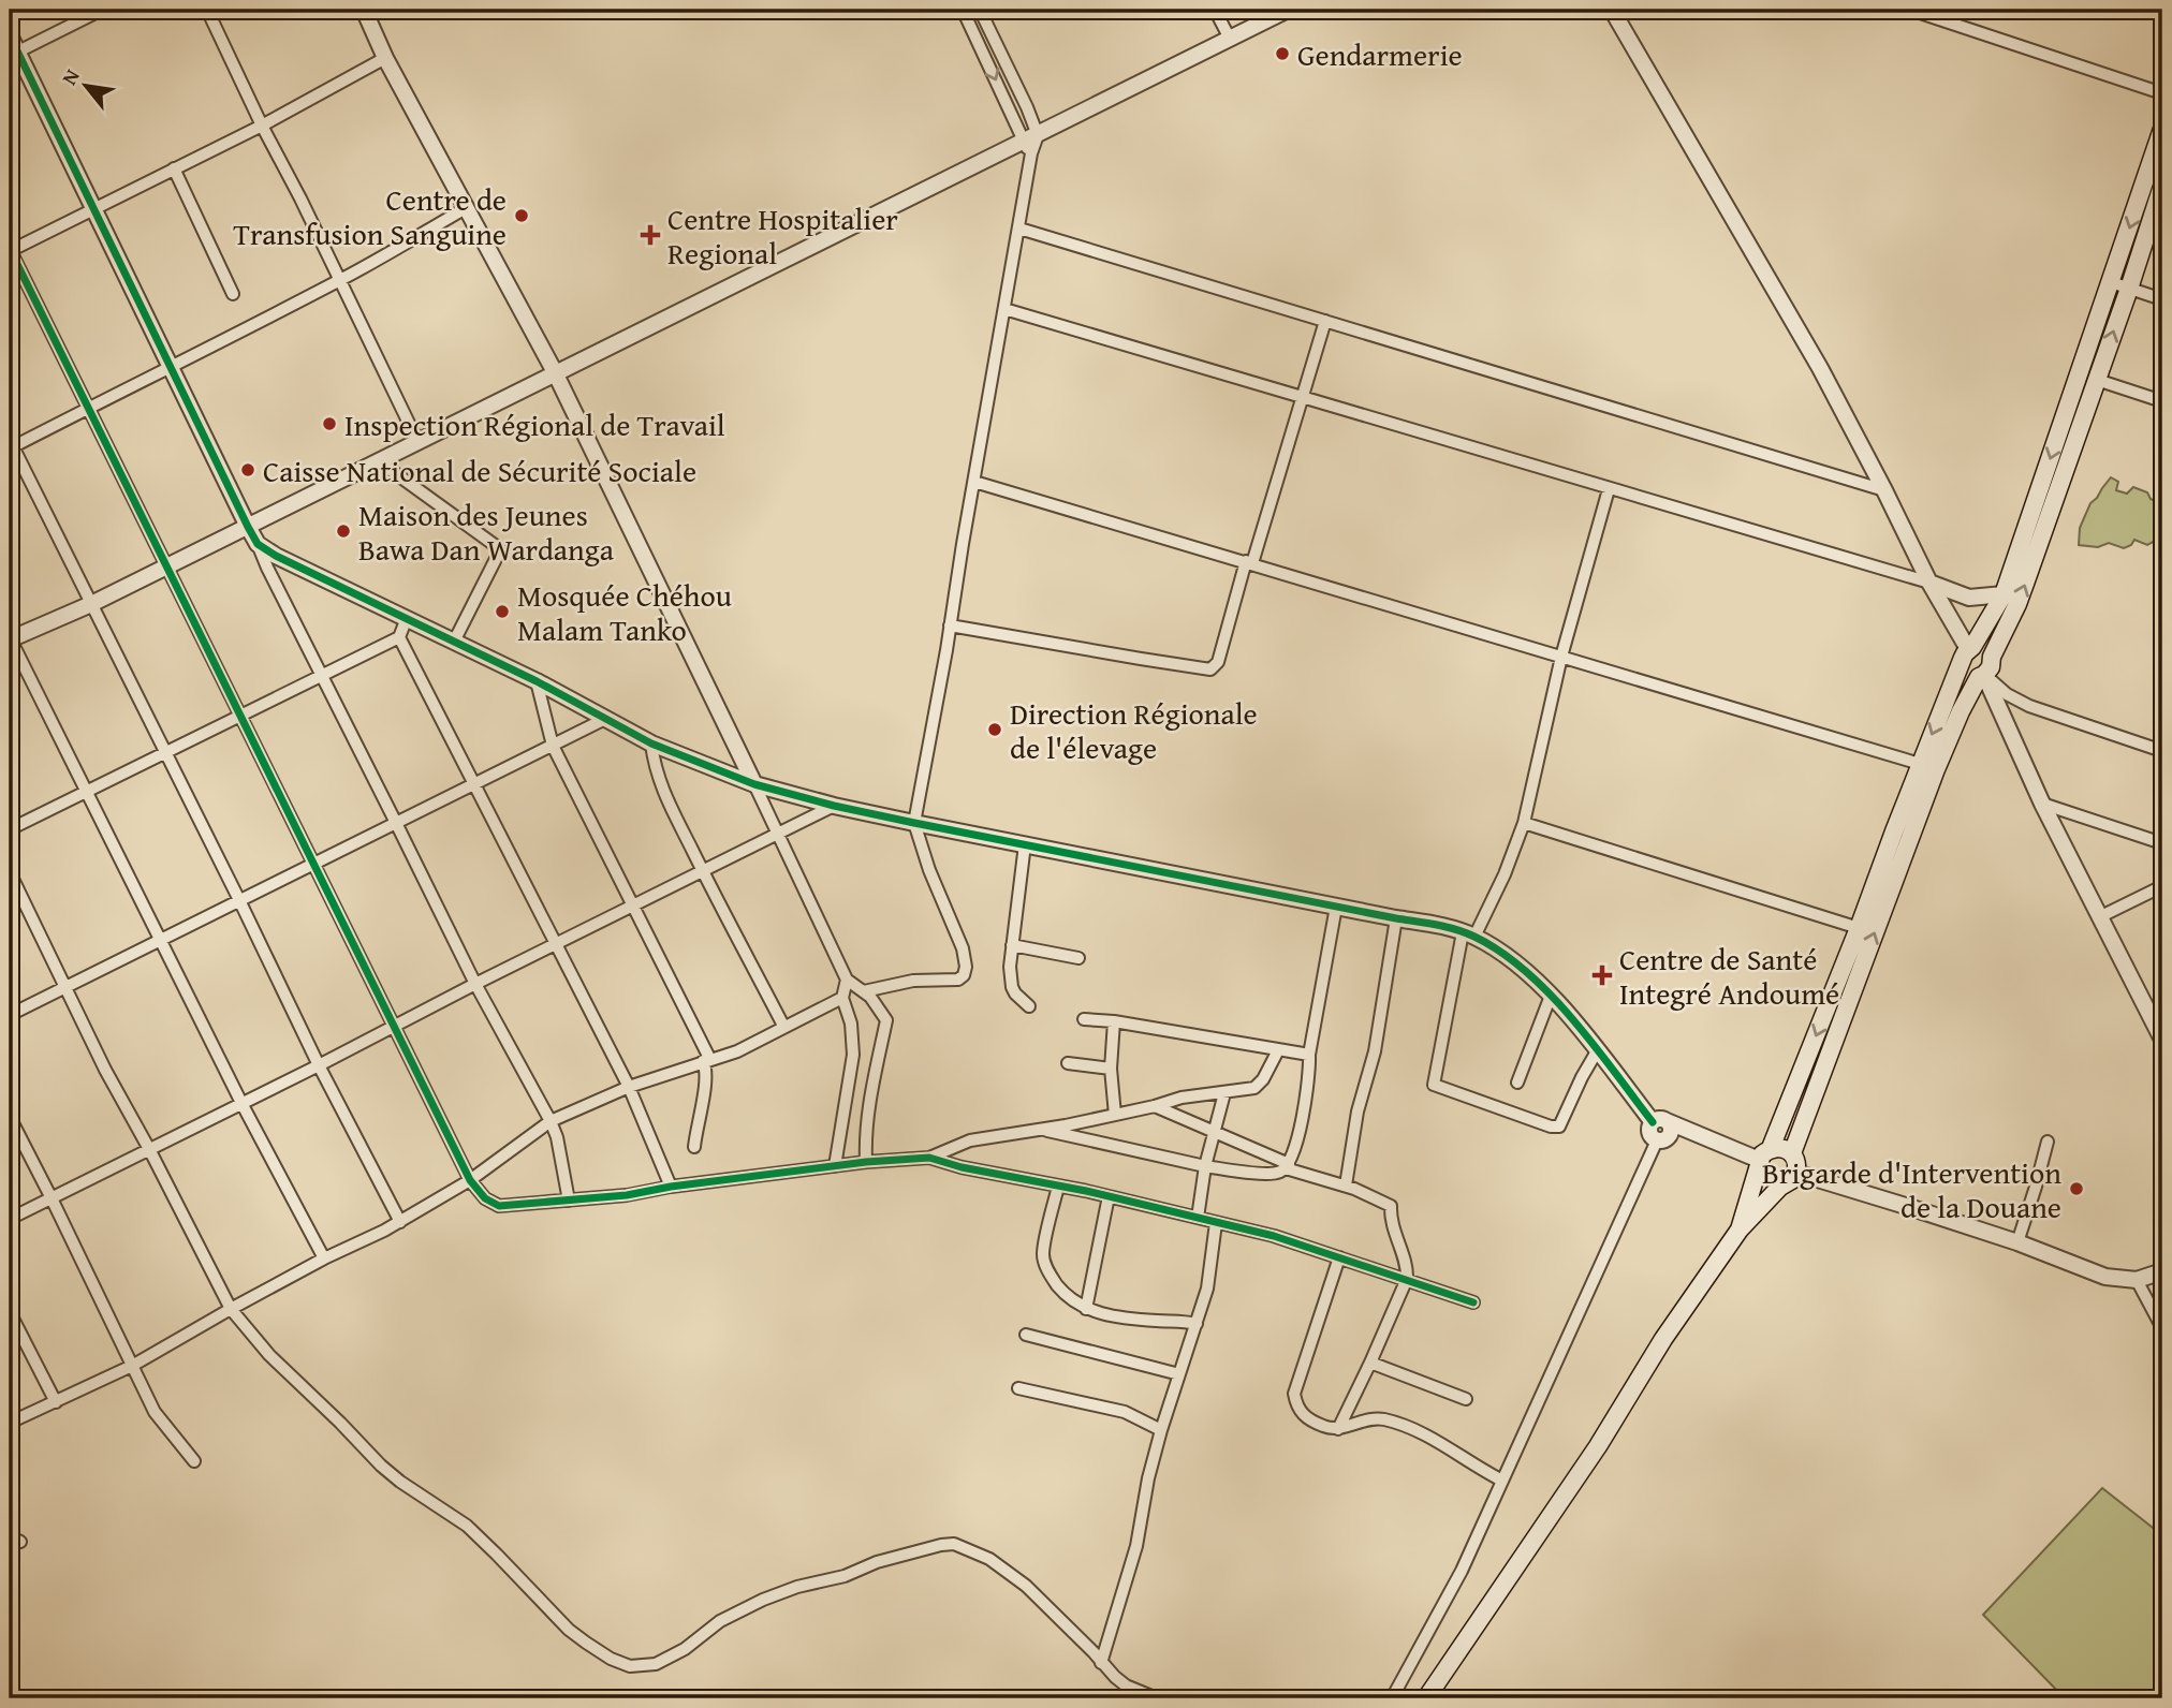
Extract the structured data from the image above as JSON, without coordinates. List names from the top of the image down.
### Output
{
  "places": {
    "other": [
      "Gendarmerie",
      "Centre de Transfusion Sanguine",
      "Inspection Régional de Travail",
      "Caisse National de Sécurité Sociale",
      "Maison des Jeunes Bawa Dan Wardanga",
      "Mosquée Chéhou Malam Tanko",
      "Direction Régionale de l'élevage",
      "Brigarde d'Intervention de la Douane"
    ],
    "health": ["Centre Hospitalier Regional", "Centre de Santé Integré Andoumé"]
  },
  "north": "top left"
}
